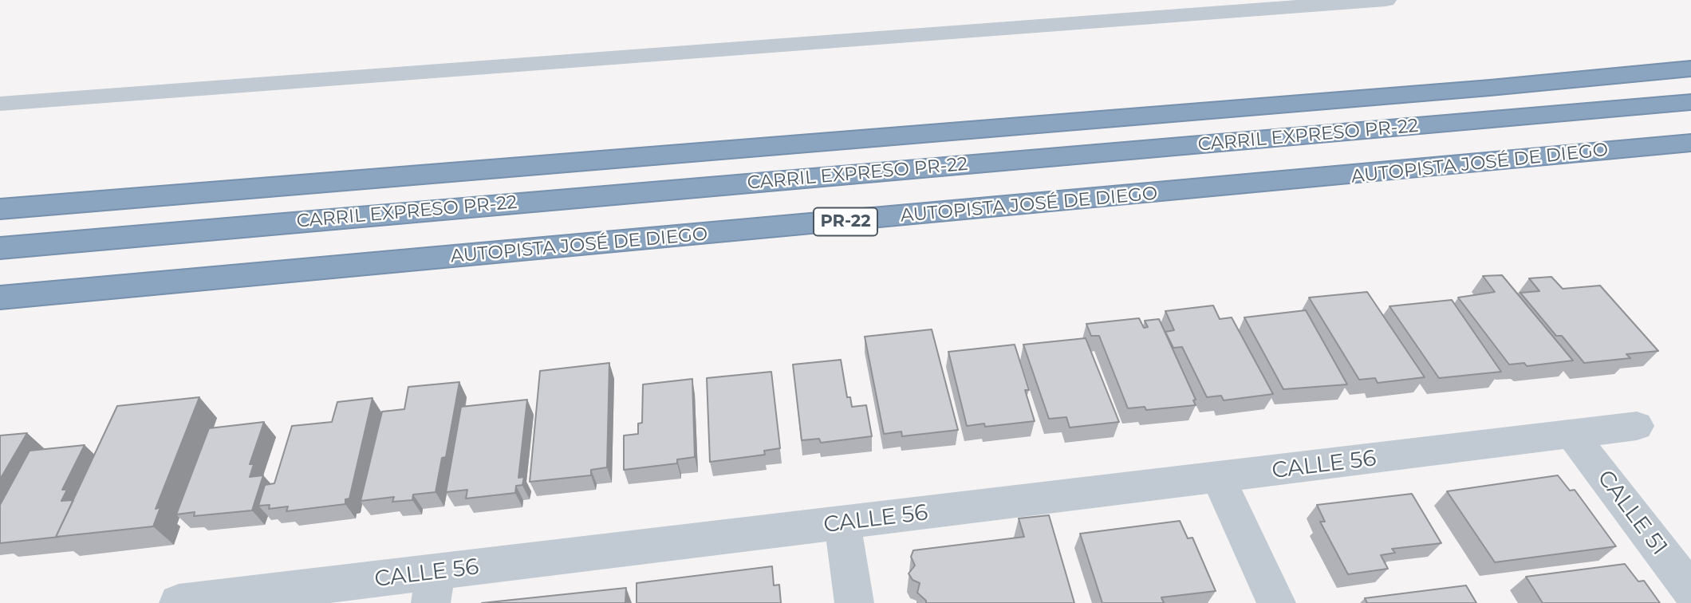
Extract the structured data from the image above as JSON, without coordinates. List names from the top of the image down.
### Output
{
  "streets": {
    "highway": ["CARRIL EXPRESO PR-22", "AUTOPISTA JOSÉ DE DIEGO", "PR-22"],
    "street": ["CALLE 56", "CALLE 51"]
  },
  "crossings": [
    ["CALLE 56", "CALLE 51"]
  ]
}
